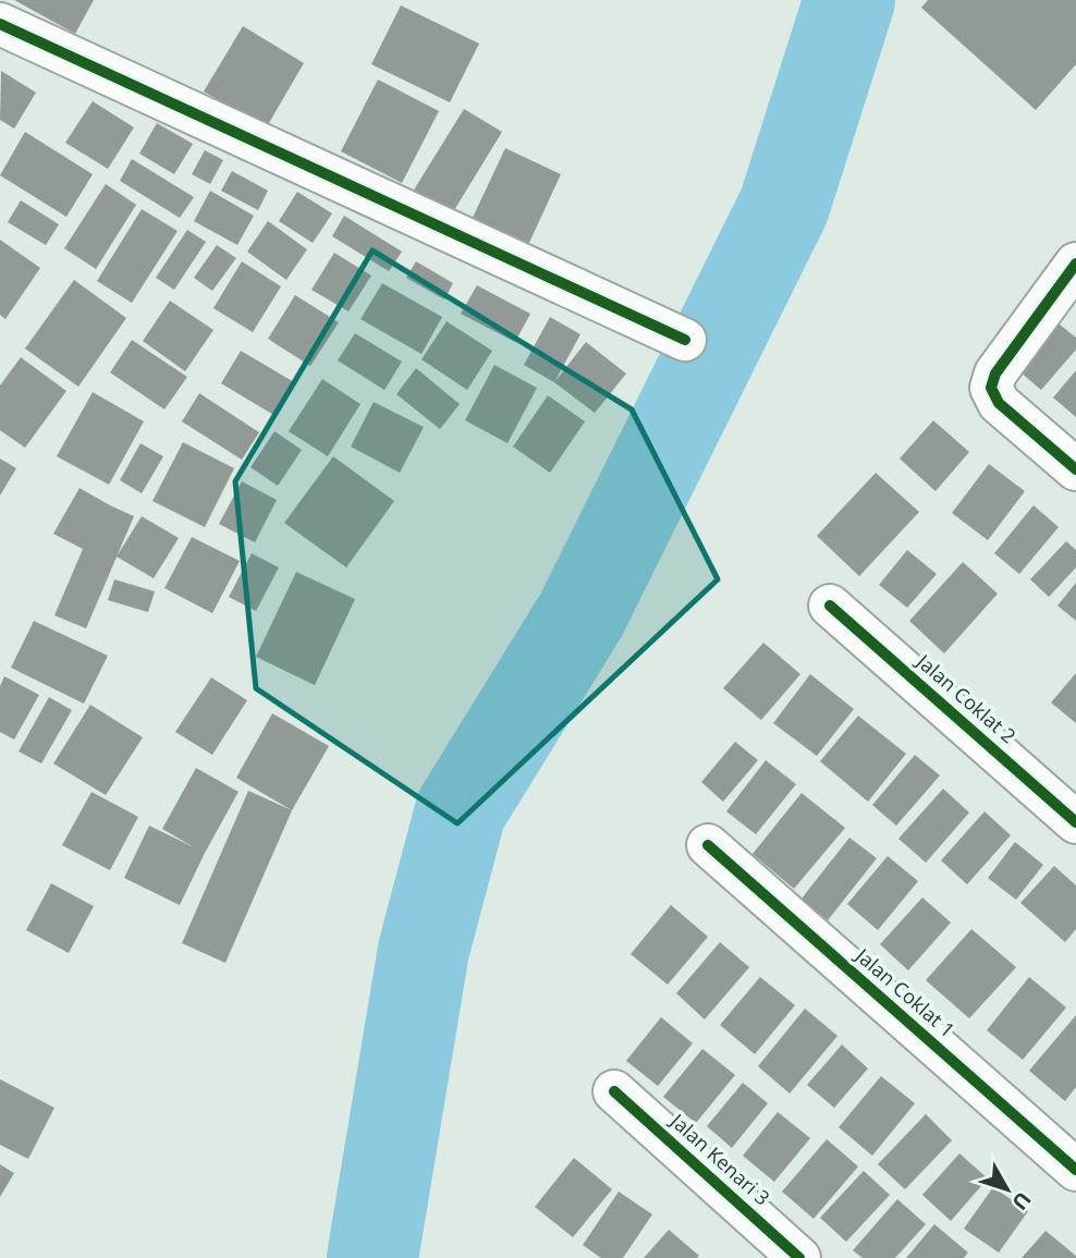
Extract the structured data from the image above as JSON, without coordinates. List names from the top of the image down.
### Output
{
  "streets": {
    "street": ["Jalan Coklat 2", "Jalan Coklat 1", "Jalan Kenari 3"]
  },
  "north": "bottom right"
}
